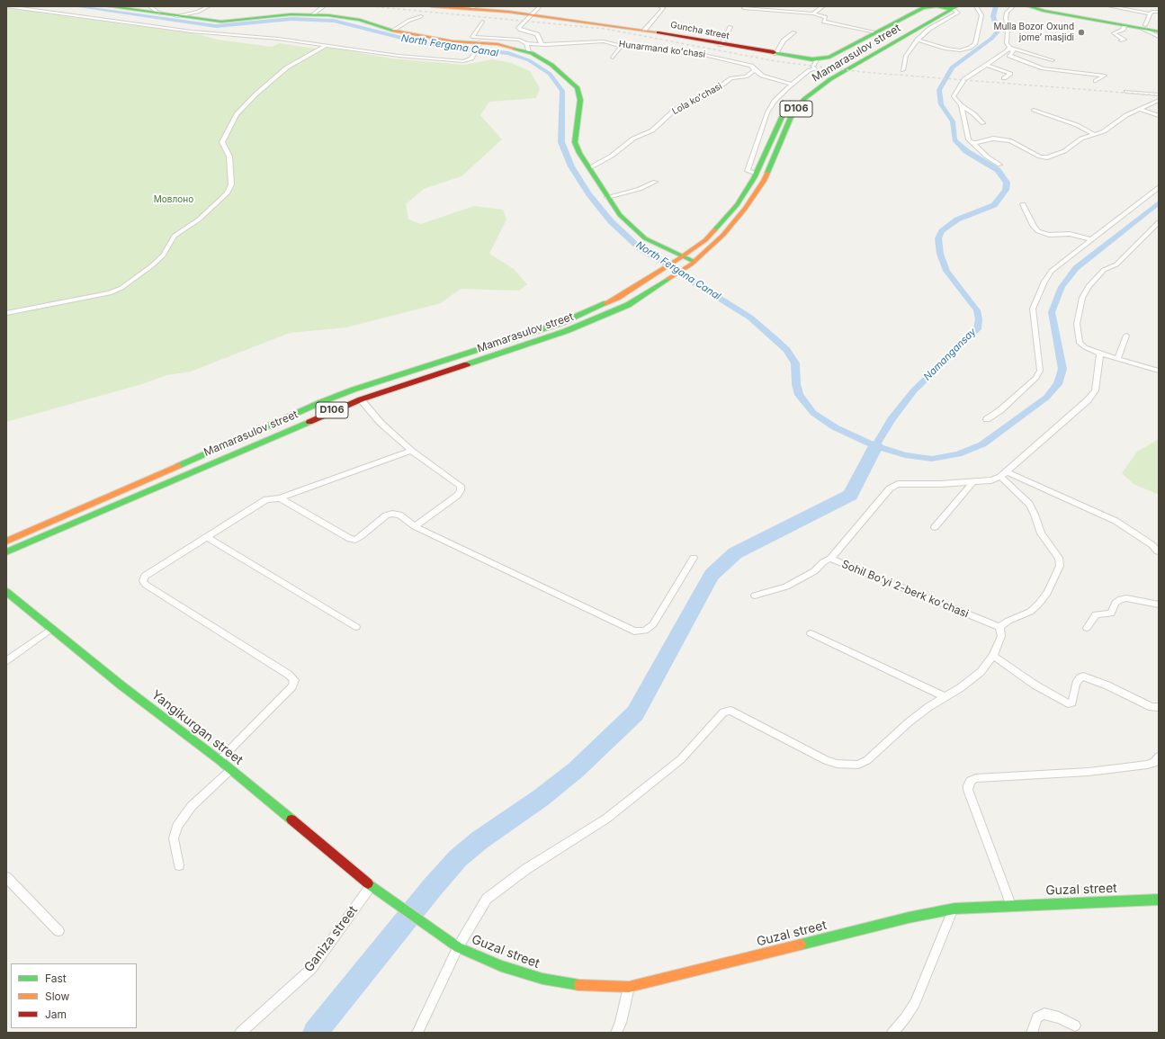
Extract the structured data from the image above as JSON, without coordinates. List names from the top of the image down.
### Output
{
  "streets": {
    "main road": [
      "Guncha street",
      "Mamarasulov street",
      "D106",
      "Yangikurgan street",
      "Guzal street"
    ],
    "street": [
      "Hunarmand koʻchasi",
      "Lola koʻchasi",
      "Sohil Boʻyi 2-berk koʻchasi",
      "Ganiza street"
    ]
  },
  "crossings": [
    ["Guncha street", "Mamarasulov street"],
    ["Hunarmand koʻchasi", "Lola koʻchasi"],
    ["Yangikurgan street", "Guzal street"],
    ["Yangikurgan street", "Ganiza street"]
  ],
  "water": ["North Fergana Canal", "Namangansay"],
  "parks": ["Мовлоно"],
  "places": ["Mulla Bozor Oxund jome’ masjidi"],
  "legend": ["Fast", "Slow", "Jam"]
}
